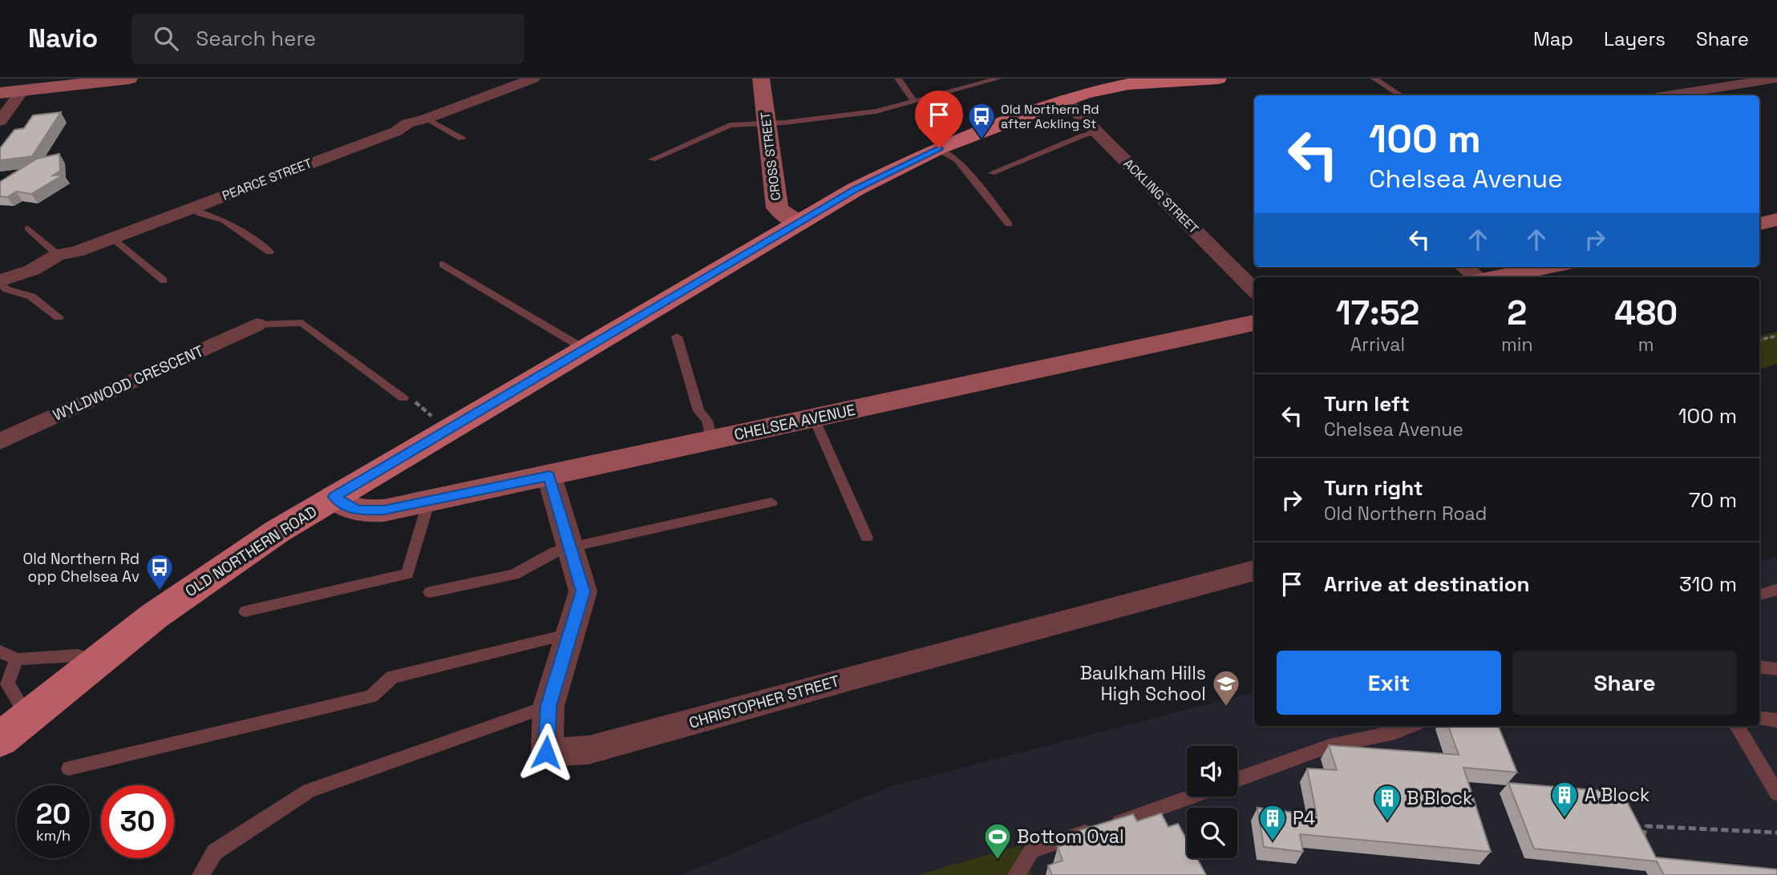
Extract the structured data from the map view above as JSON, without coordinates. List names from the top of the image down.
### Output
{
  "streets": {
    "main road": ["OLD NORTHERN ROAD"],
    "street": [
      "CROSS STREET",
      "PEARCE STREET",
      "ACKLING STREET",
      "WYLDWOOD CRESCENT",
      "CHELSEA AVENUE",
      "CHRISTOPHER STREET"
    ]
  },
  "crossings": [
    ["CROSS STREET", "OLD NORTHERN ROAD"],
    ["ACKLING STREET", "OLD NORTHERN ROAD"],
    ["CHELSEA AVENUE", "OLD NORTHERN ROAD"],
    ["CHELSEA AVENUE", "CHRISTOPHER STREET"]
  ],
  "places": {
    "bus stop": ["Old Northern Rd after Ackling St", "Old Northern Rd opp Chelsea Av"],
    "school or university": ["Baulkham Hills High School"],
    "building": ["A Block", "B Block", "P4"],
    "sports": ["Bottom Oval"]
  },
  "page": {
    "header": "Navio",
    "search": "Search here",
    "nav": ["Map", "Layers", "Share"],
    "turn": ["100 m", "Chelsea Avenue"],
    "eta": [
      "17:52",
      "Arrival",
      "2",
      "min",
      "480",
      "m"
    ],
    "list": [
      {
        "name": "Turn left",
        "note": "Chelsea Avenue",
        "value": "100 m"
      },
      {
        "name": "Turn right",
        "note": "Old Northern Road",
        "value": "70 m"
      },
      {
        "name": "Arrive at destination",
        "value": "310 m"
      }
    ],
    "buttons": ["Exit", "Share"],
    "speed": "20 km/h",
    "limit": "30"
  }
}
